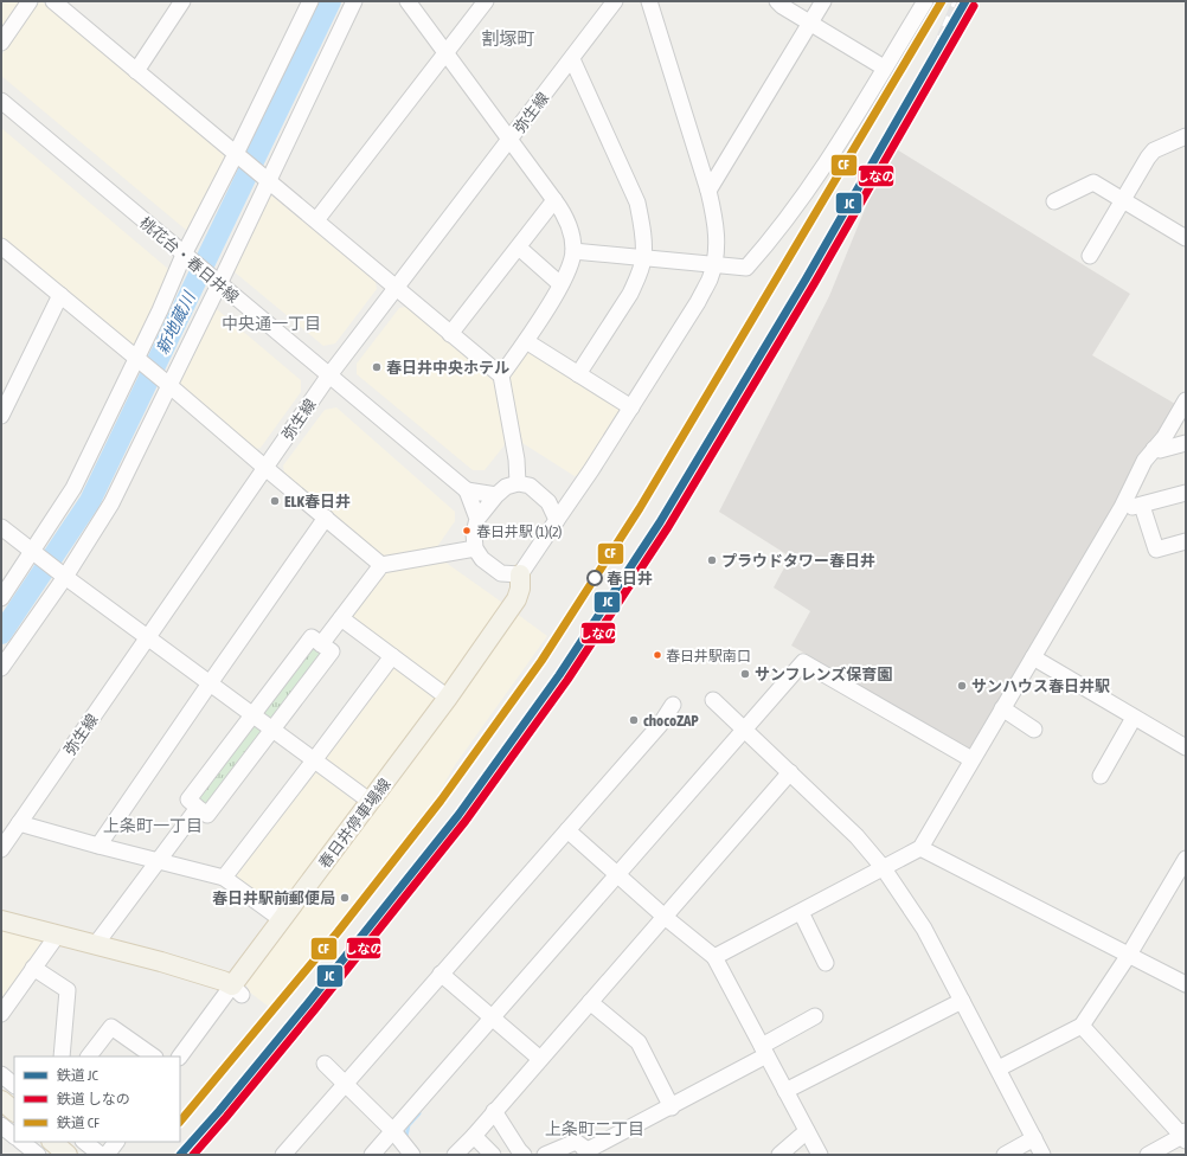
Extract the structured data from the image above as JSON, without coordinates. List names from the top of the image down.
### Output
{
  "streets": {
    "main road": ["春日井停車場線"],
    "street": ["弥生線", "桃花台・春日井線"]
  },
  "crossings": [
    ["弥生線", "桃花台・春日井線"]
  ],
  "districts": [
    "割塚町",
    "中央通一丁目",
    "上条町一丁目",
    "上条町二丁目"
  ],
  "water": ["新地蔵川"],
  "places": [
    "春日井中央ホテル",
    "ELK春日井",
    "春日井駅 (1)(2)",
    "プラウドタワー春日井",
    "春日井",
    "春日井駅南口",
    "サンフレンズ保育園",
    "サンハウス春日井駅",
    "chocoZAP",
    "春日井駅前郵便局"
  ],
  "lines": ["rail line JC", "rail line CF", "rail line しなの"],
  "legend": ["鉄道 JC", "鉄道 しなの", "鉄道 CF"]
}
